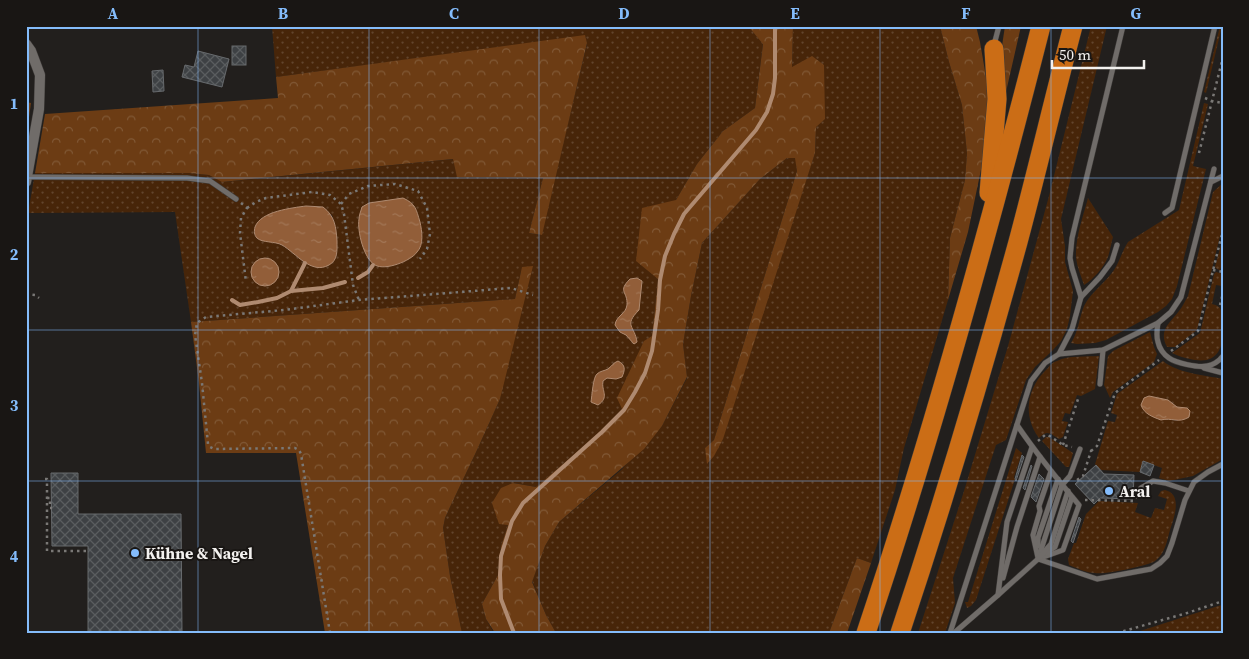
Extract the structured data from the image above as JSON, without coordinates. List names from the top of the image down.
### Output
{
  "places": ["Aral", "Kühne & Nagel"],
  "scale_bar": "50 m",
  "grid": {
    "columns": [
      "A",
      "B",
      "C",
      "D",
      "E",
      "F",
      "G"
    ],
    "rows": [
      "1",
      "2",
      "3",
      "4"
    ]
  }
}
